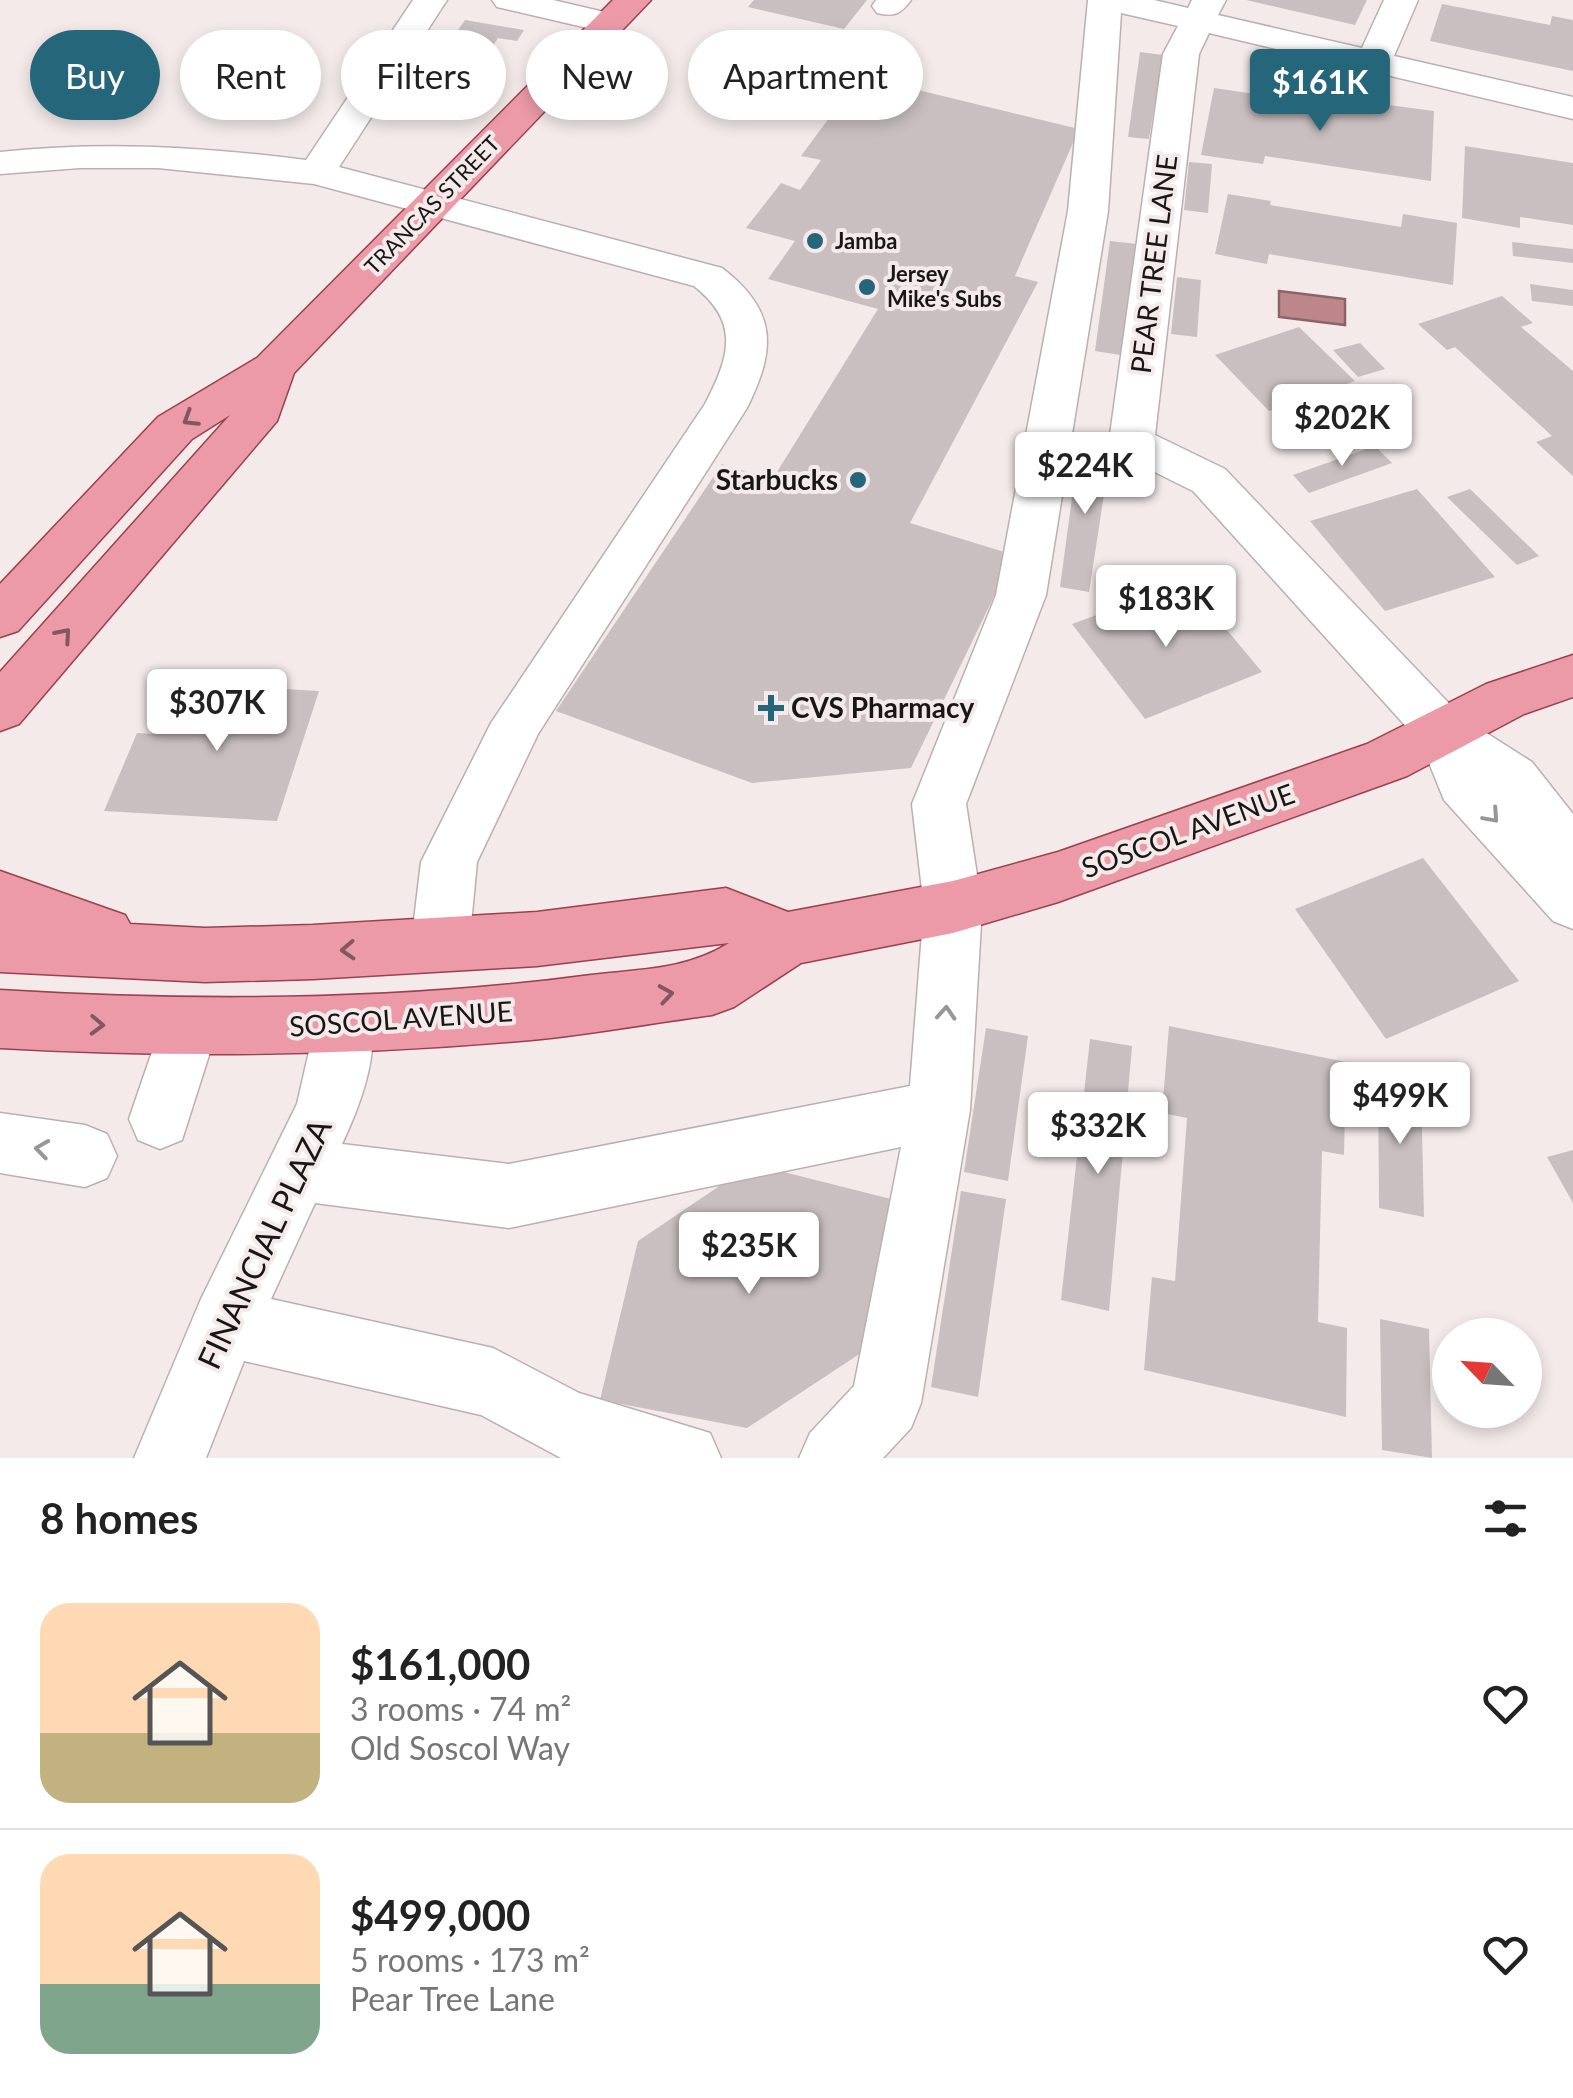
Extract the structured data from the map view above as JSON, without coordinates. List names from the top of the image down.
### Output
{
  "streets": {
    "main road": ["TRANCAS STREET", "SOSCOL AVENUE"],
    "street": ["PEAR TREE LANE", "FINANCIAL PLAZA"]
  },
  "crossings": [
    ["PEAR TREE LANE", "SOSCOL AVENUE"],
    ["SOSCOL AVENUE", "FINANCIAL PLAZA"]
  ],
  "places": {
    "other": ["Jamba", "Jersey Mike's Subs", "Starbucks"],
    "health": ["CVS Pharmacy"]
  },
  "north": "top left",
  "page": {
    "chip": [
      "Buy",
      "Rent",
      "Filters",
      "New",
      "Apartment"
    ],
    "price": [
      "$161K",
      "$202K",
      "$224K",
      "$183K",
      "$307K",
      "$499K",
      "$332K",
      "$235K"
    ],
    "heading": "8 homes",
    "list": [
      {
        "name": "$161,000",
        "note": "3 rooms · 74 m² · Old Soscol Way"
      },
      {
        "name": "$499,000",
        "note": "5 rooms · 173 m² · Pear Tree Lane"
      }
    ]
  }
}
